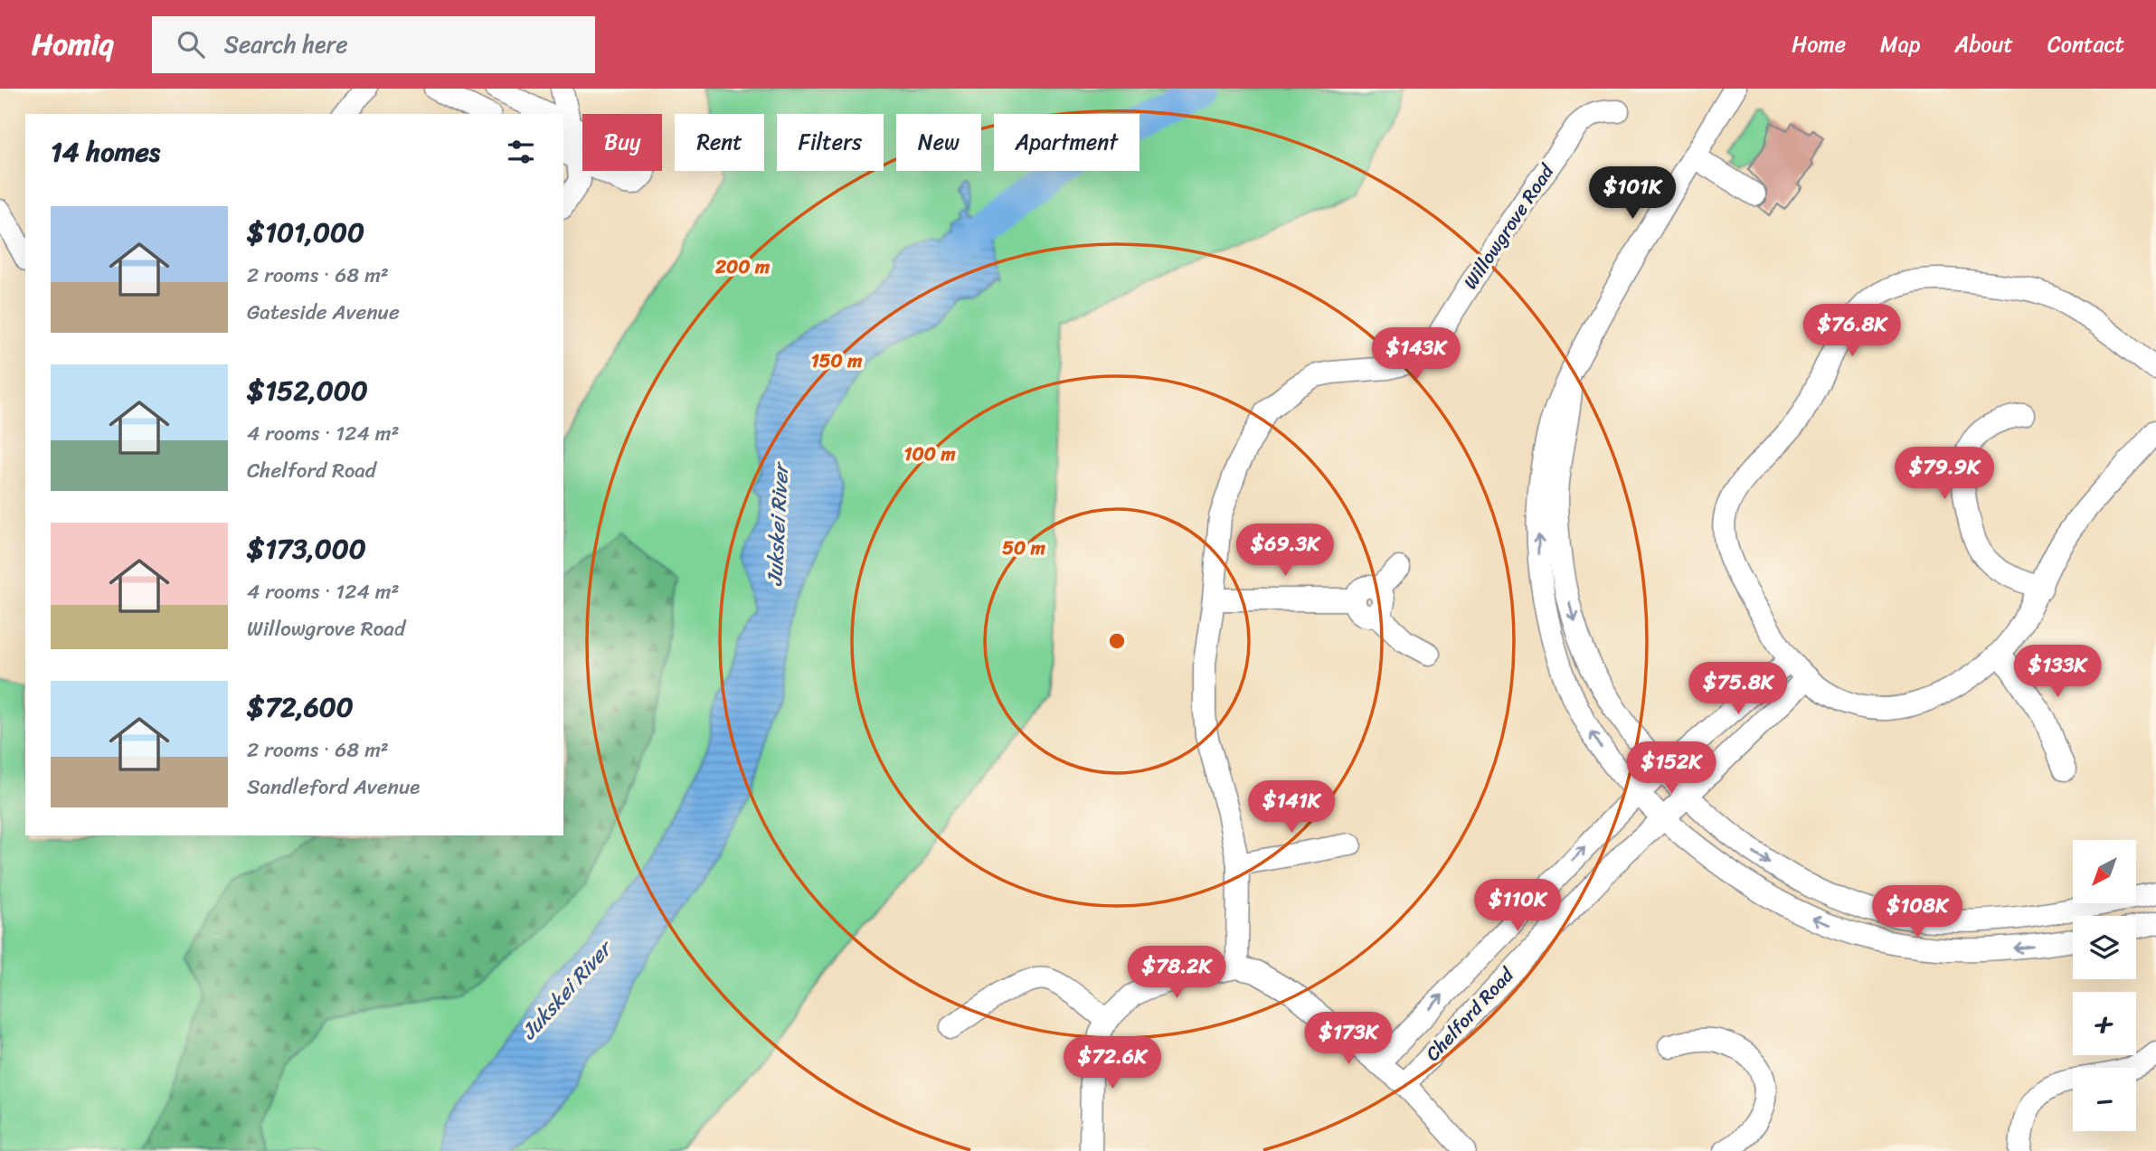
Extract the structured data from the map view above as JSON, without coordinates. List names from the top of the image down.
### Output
{
  "streets": {
    "street": ["Willowgrove Road", "Chelford Road"]
  },
  "water": ["Jukskei River"],
  "north": "bottom left",
  "page": {
    "header": "Homiq",
    "search": "Search here",
    "nav": [
      "Home",
      "Map",
      "About",
      "Contact"
    ],
    "chip": [
      "Buy",
      "Rent",
      "Filters",
      "New",
      "Apartment"
    ],
    "heading": "14 homes",
    "price": [
      "$101K",
      "$76.8K",
      "$143K",
      "$79.9K",
      "$69.3K",
      "$133K",
      "$75.8K",
      "$152K",
      "$141K",
      "$110K",
      "$108K",
      "$78.2K",
      "$173K",
      "$72.6K"
    ],
    "list": [
      {
        "name": "$101,000",
        "note": "2 rooms · 68 m² · Gateside Avenue"
      },
      {
        "name": "$152,000",
        "note": "4 rooms · 124 m² · Chelford Road"
      },
      {
        "name": "$173,000",
        "note": "4 rooms · 124 m² · Willowgrove Road"
      },
      {
        "name": "$72,600",
        "note": "2 rooms · 68 m² · Sandleford Avenue"
      }
    ],
    "map_buttons": ["+", "−"]
  },
  "rings": [
    "200 m",
    "150 m",
    "100 m",
    "50 m"
  ]
}
